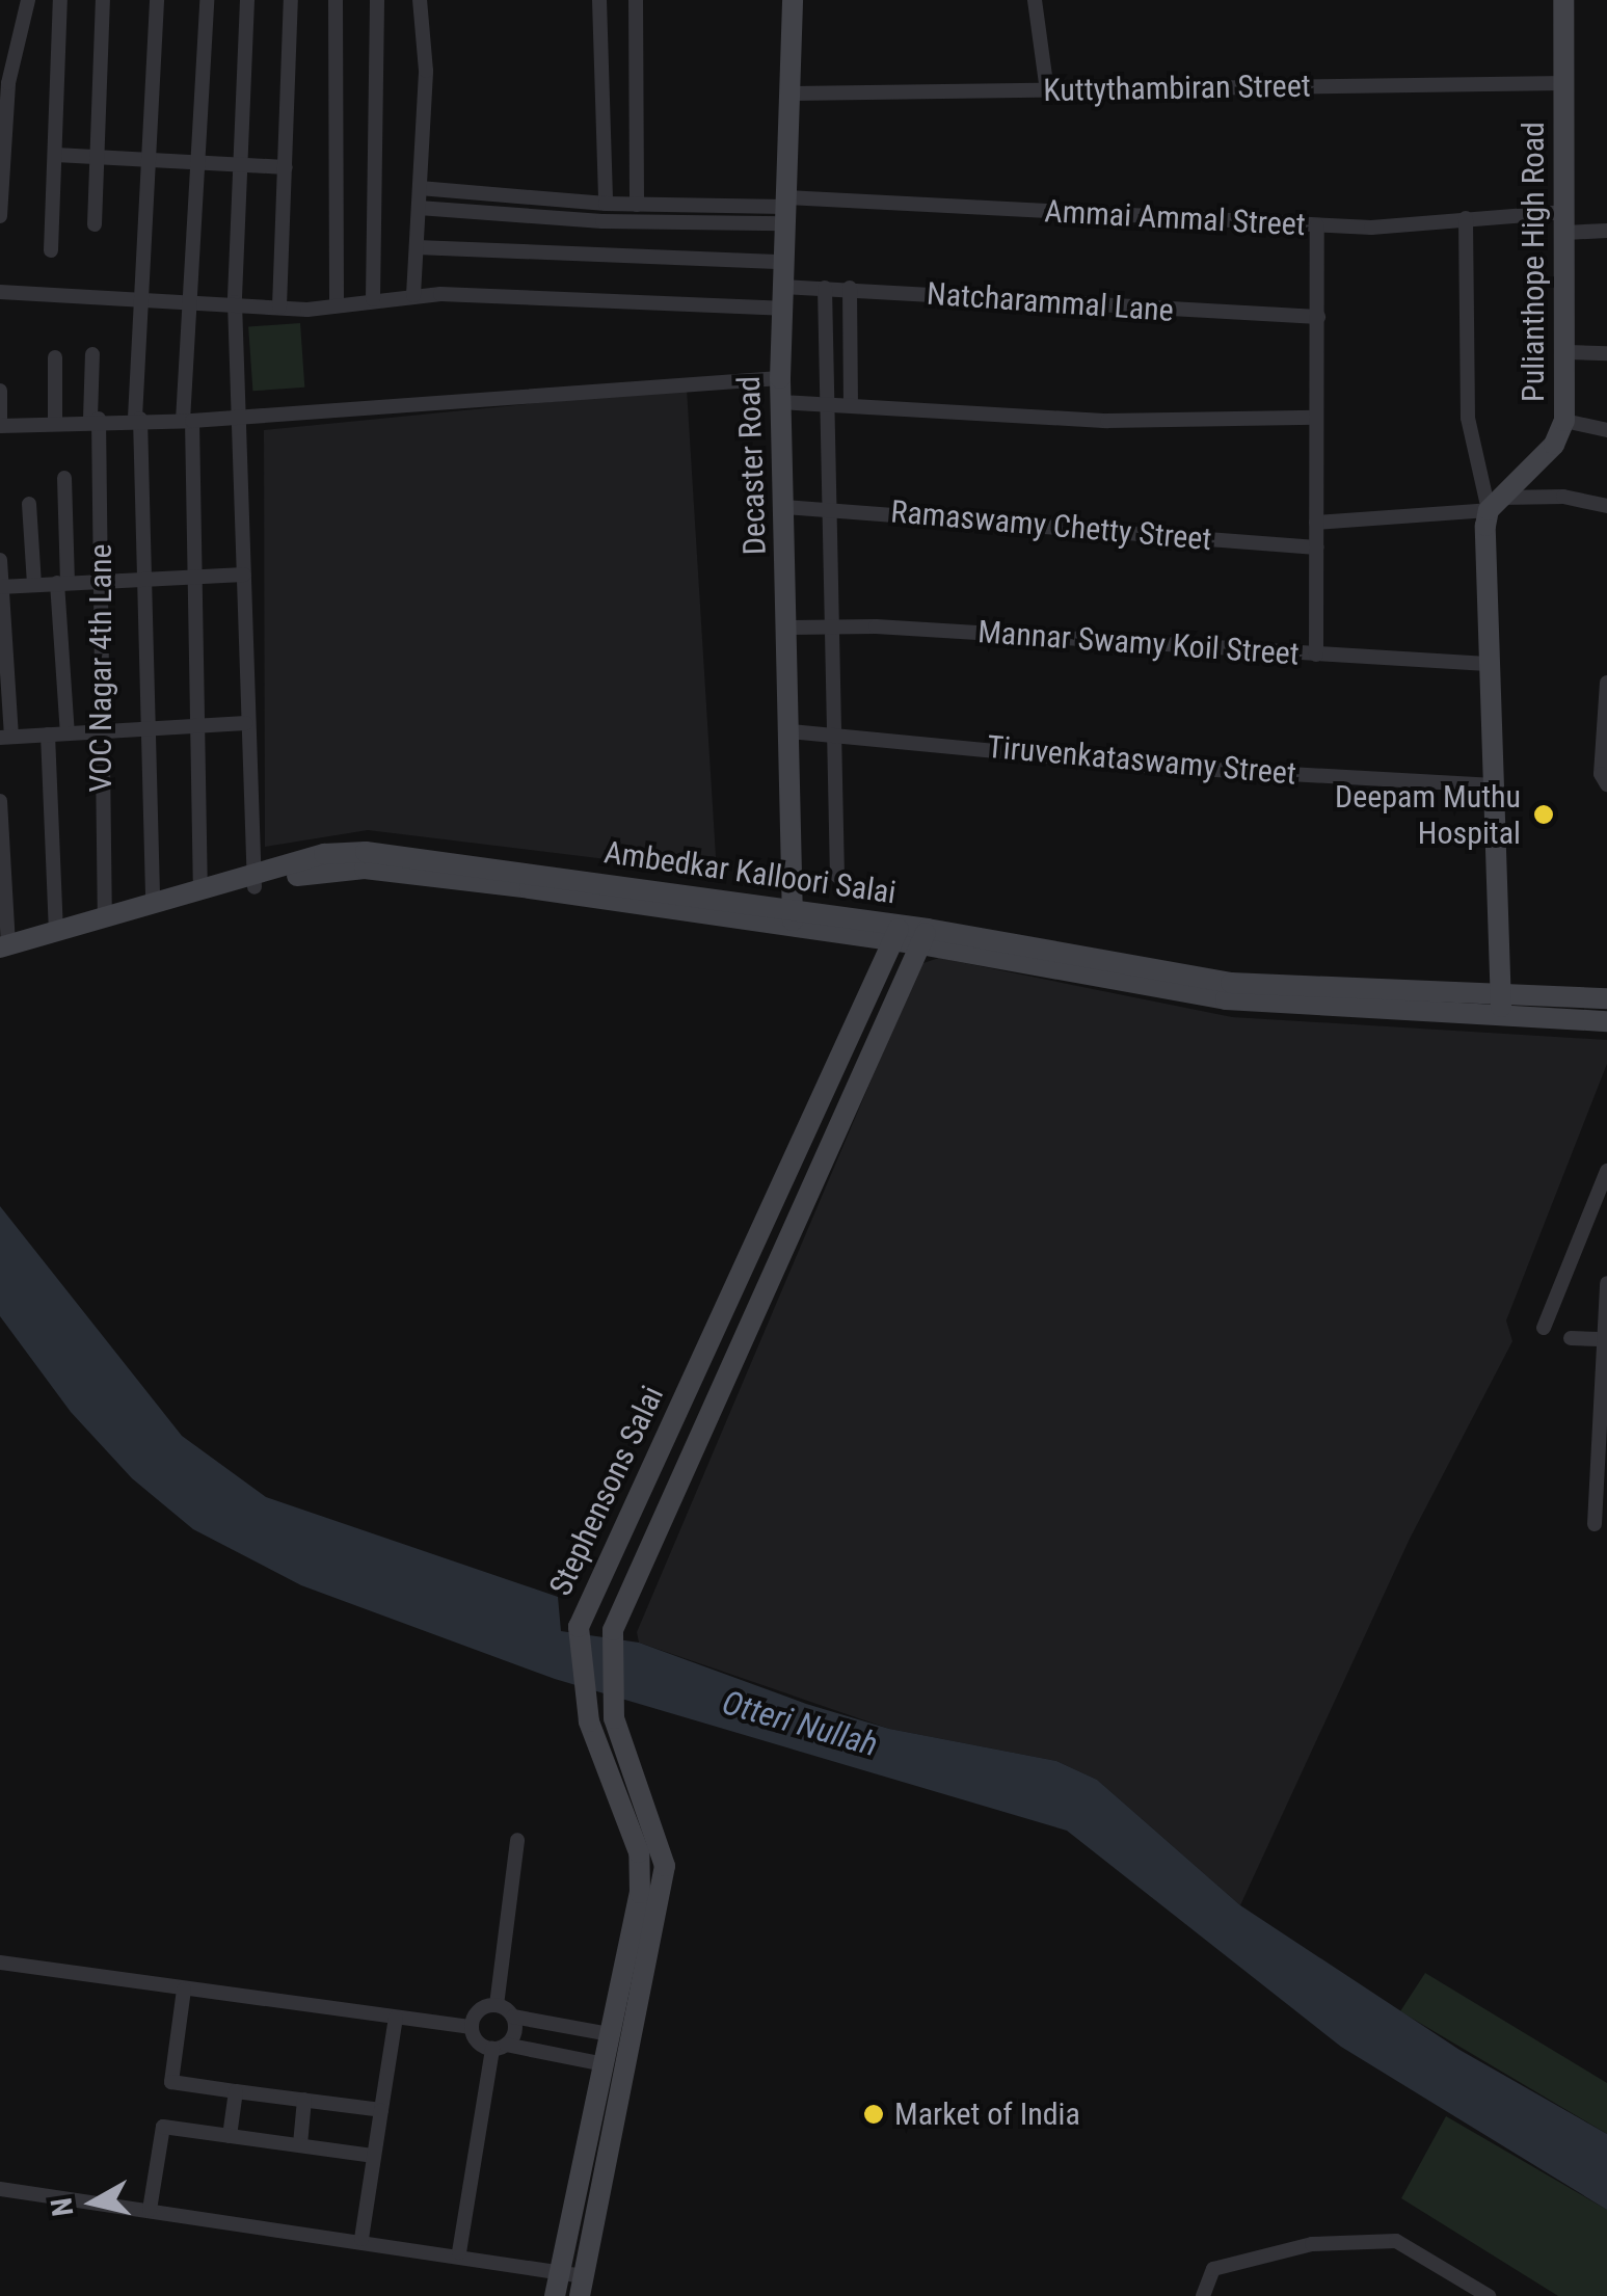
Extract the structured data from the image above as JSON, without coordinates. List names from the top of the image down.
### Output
{
  "streets": {
    "main road": [
      "Pulianthope High Road",
      "Decaster Road",
      "Ambedkar Kalloori Salai",
      "Stephensons Salai"
    ],
    "street": [
      "Kuttythambiran Street",
      "Ammai Ammal Street",
      "Natcharammal Lane",
      "Ramaswamy Chetty Street",
      "Mannar Swamy Koil Street",
      "VOC Nagar 4th Lane",
      "Tiruvenkataswamy Street"
    ]
  },
  "crossings": [
    ["Kuttythambiran Street", "Pulianthope High Road"],
    ["Kuttythambiran Street", "Decaster Road"],
    ["Ammai Ammal Street", "Pulianthope High Road"],
    ["Ammai Ammal Street", "Decaster Road"],
    ["Natcharammal Lane", "Decaster Road"],
    ["Decaster Road", "Ramaswamy Chetty Street"],
    ["Decaster Road", "Mannar Swamy Koil Street"],
    ["Decaster Road", "Tiruvenkataswamy Street"],
    ["Decaster Road", "Ambedkar Kalloori Salai"],
    ["VOC Nagar 4th Lane", "Ambedkar Kalloori Salai"],
    ["Ambedkar Kalloori Salai", "Stephensons Salai"]
  ],
  "water": ["Otteri Nullah"],
  "places": ["Deepam Muthu Hospital", "Market of India"],
  "north": "left"
}
